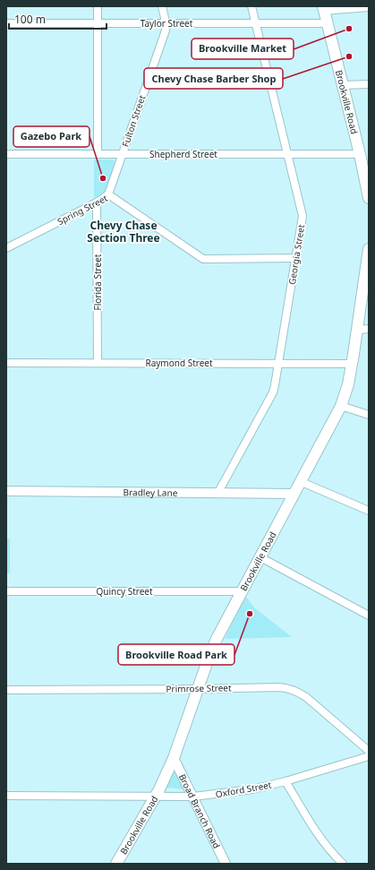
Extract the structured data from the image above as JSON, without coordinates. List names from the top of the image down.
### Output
{
  "streets": {
    "main road": ["Brookville Road"],
    "street": [
      "Taylor Street",
      "Fulton Street",
      "Shepherd Street",
      "Spring Street",
      "Georgia Street",
      "Florida Street",
      "Raymond Street",
      "Bradley Lane",
      "Quincy Street",
      "Primrose Street",
      "Oxford Street",
      "Broad Branch Road"
    ]
  },
  "crossings": [
    ["Taylor Street", "Brookville Road"],
    ["Taylor Street", "Fulton Street"],
    ["Taylor Street", "Georgia Street"],
    ["Brookville Road", "Shepherd Street"],
    ["Brookville Road", "Raymond Street"],
    ["Brookville Road", "Bradley Lane"],
    ["Brookville Road", "Quincy Street"],
    ["Brookville Road", "Primrose Street"],
    ["Brookville Road", "Oxford Street"],
    ["Brookville Road", "Broad Branch Road"],
    ["Fulton Street", "Shepherd Street"],
    ["Fulton Street", "Spring Street"],
    ["Shepherd Street", "Georgia Street"],
    ["Spring Street", "Georgia Street"],
    ["Spring Street", "Florida Street"],
    ["Georgia Street", "Raymond Street"],
    ["Georgia Street", "Bradley Lane"],
    ["Florida Street", "Raymond Street"],
    ["Oxford Street", "Broad Branch Road"]
  ],
  "districts": ["Chevy Chase Section Three"],
  "places": [
    "Brookville Market",
    "Chevy Chase Barber Shop",
    "Gazebo Park",
    "Brookville Road Park"
  ],
  "scale_bar": "100 m"
}
